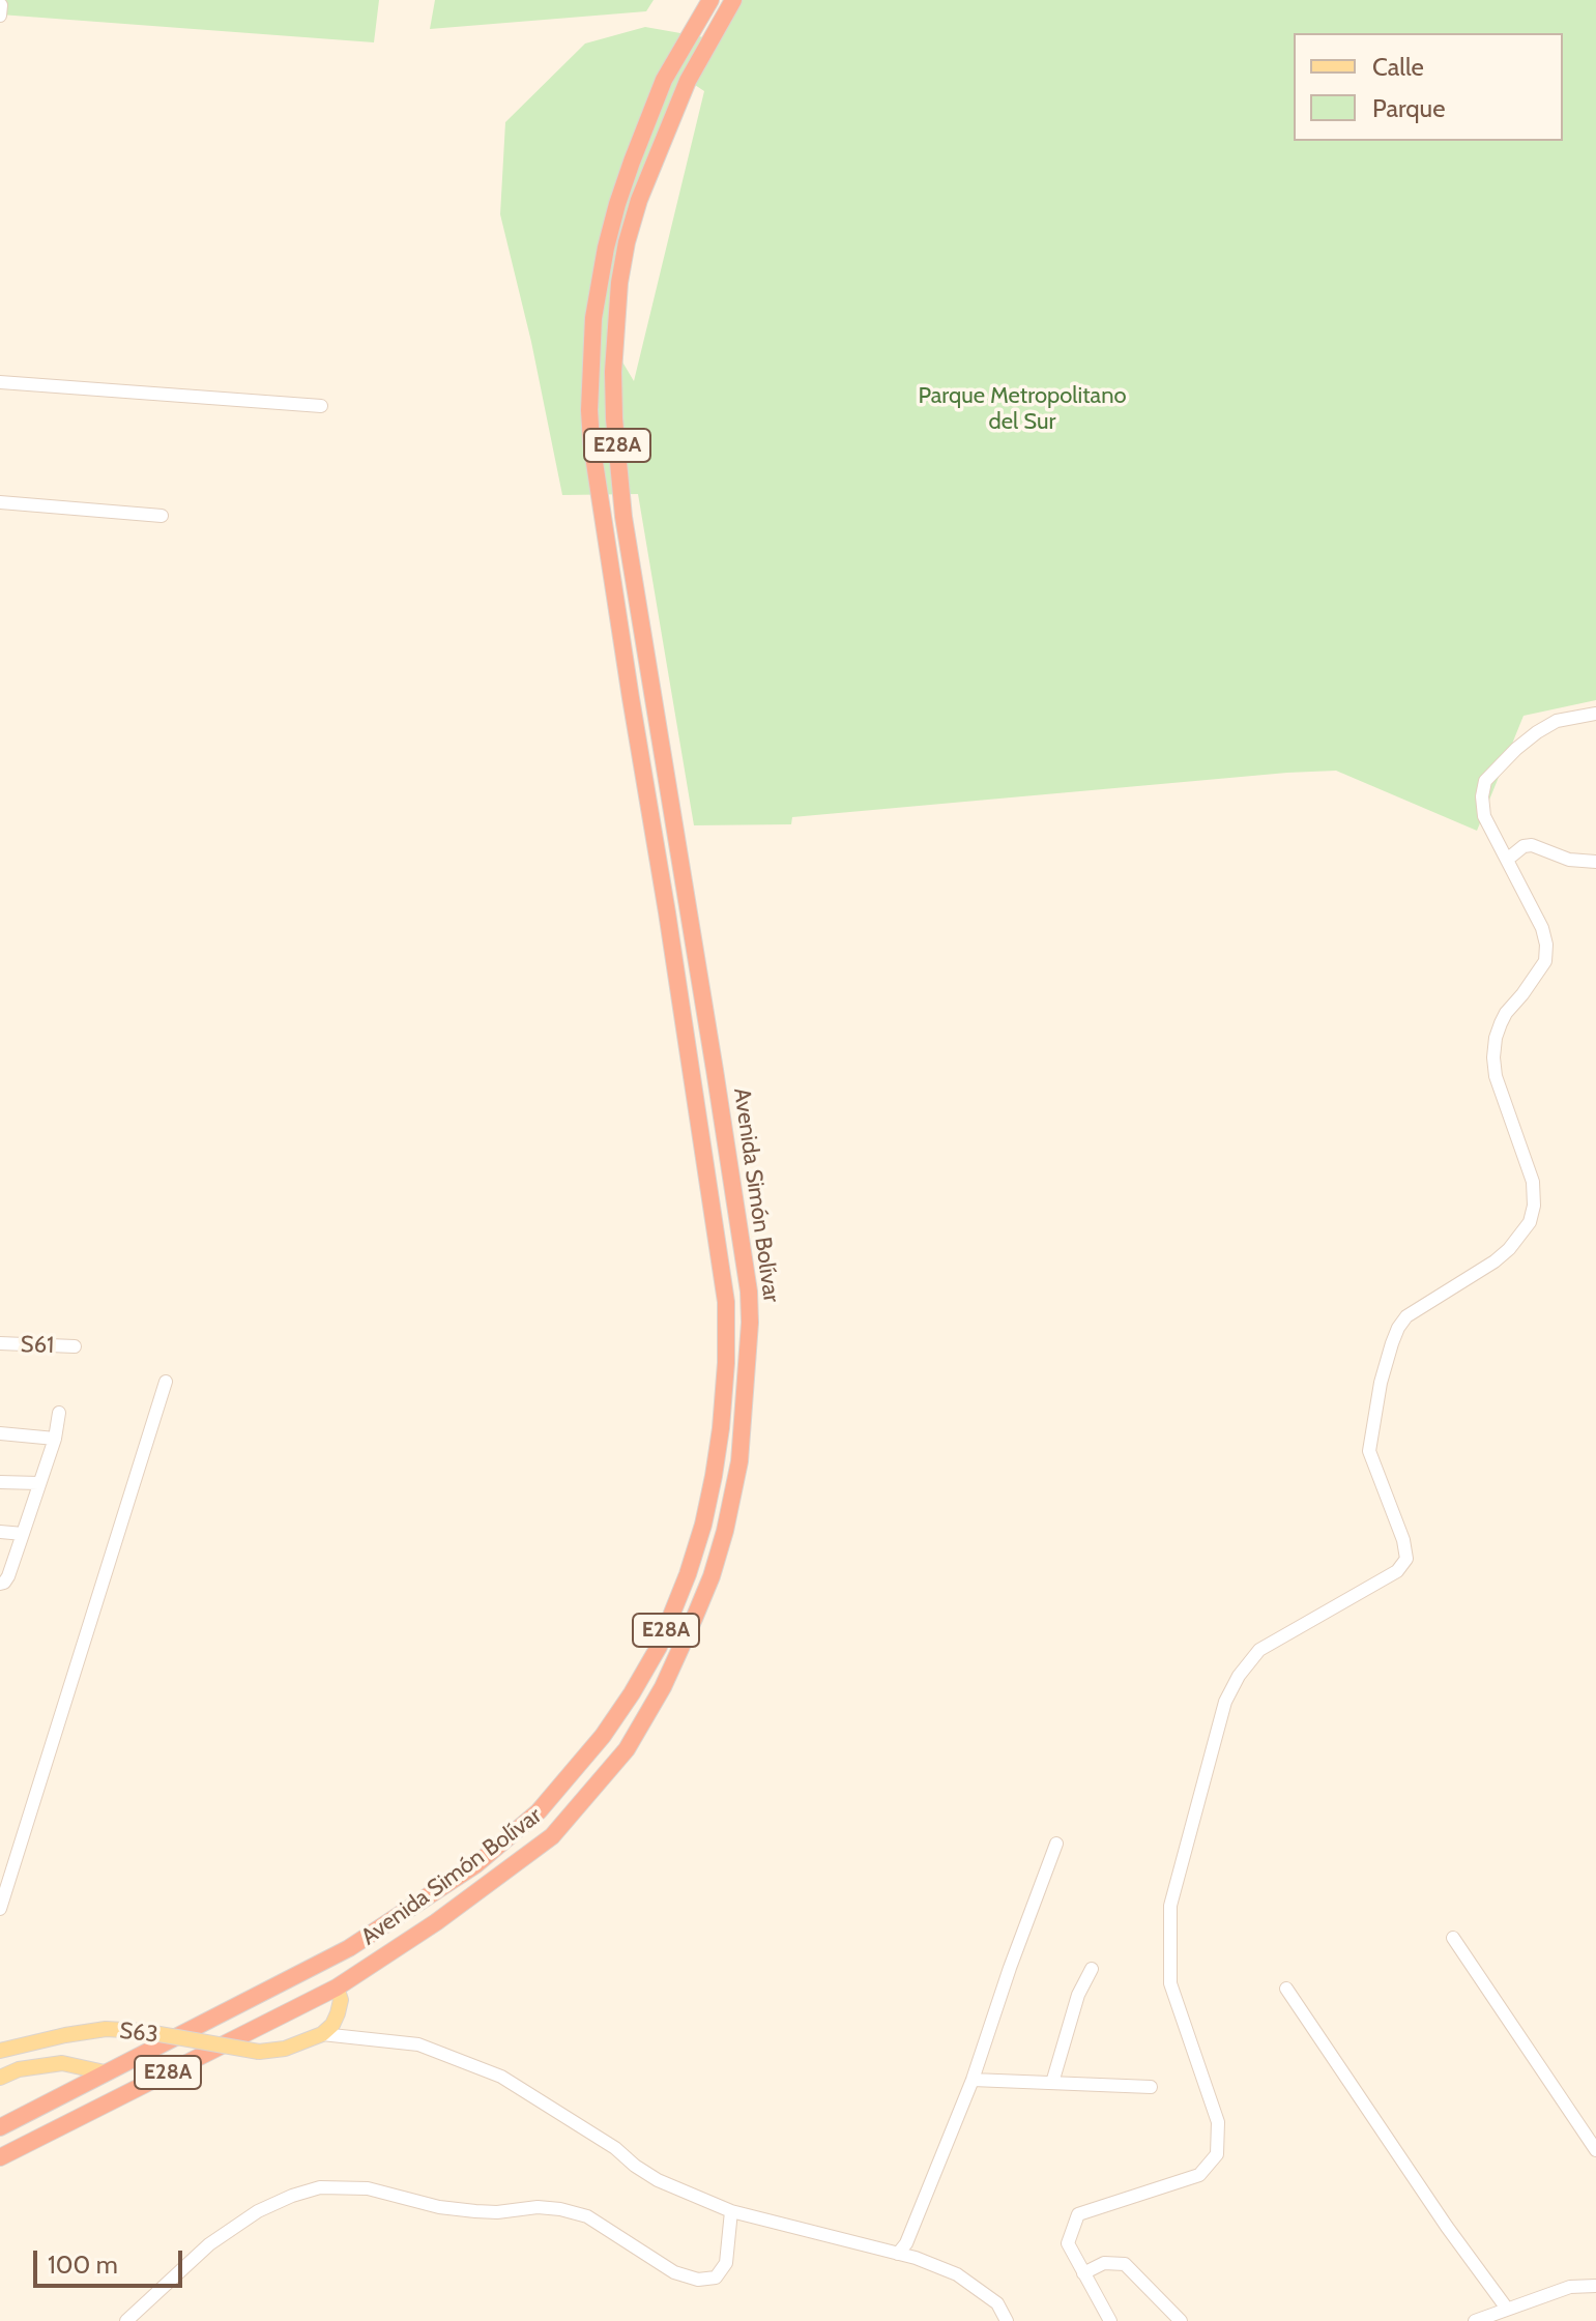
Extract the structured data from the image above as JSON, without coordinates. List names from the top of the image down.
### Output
{
  "streets": {
    "highway": ["E28A", "Avenida Simón Bolívar"],
    "main road": ["S63"],
    "street": ["S61"]
  },
  "crossings": [
    ["Avenida Simón Bolívar", "S63"]
  ],
  "parks": ["Parque Metropolitano del Sur"],
  "legend": ["Calle", "Parque"],
  "scale_bar": "100 m"
}
